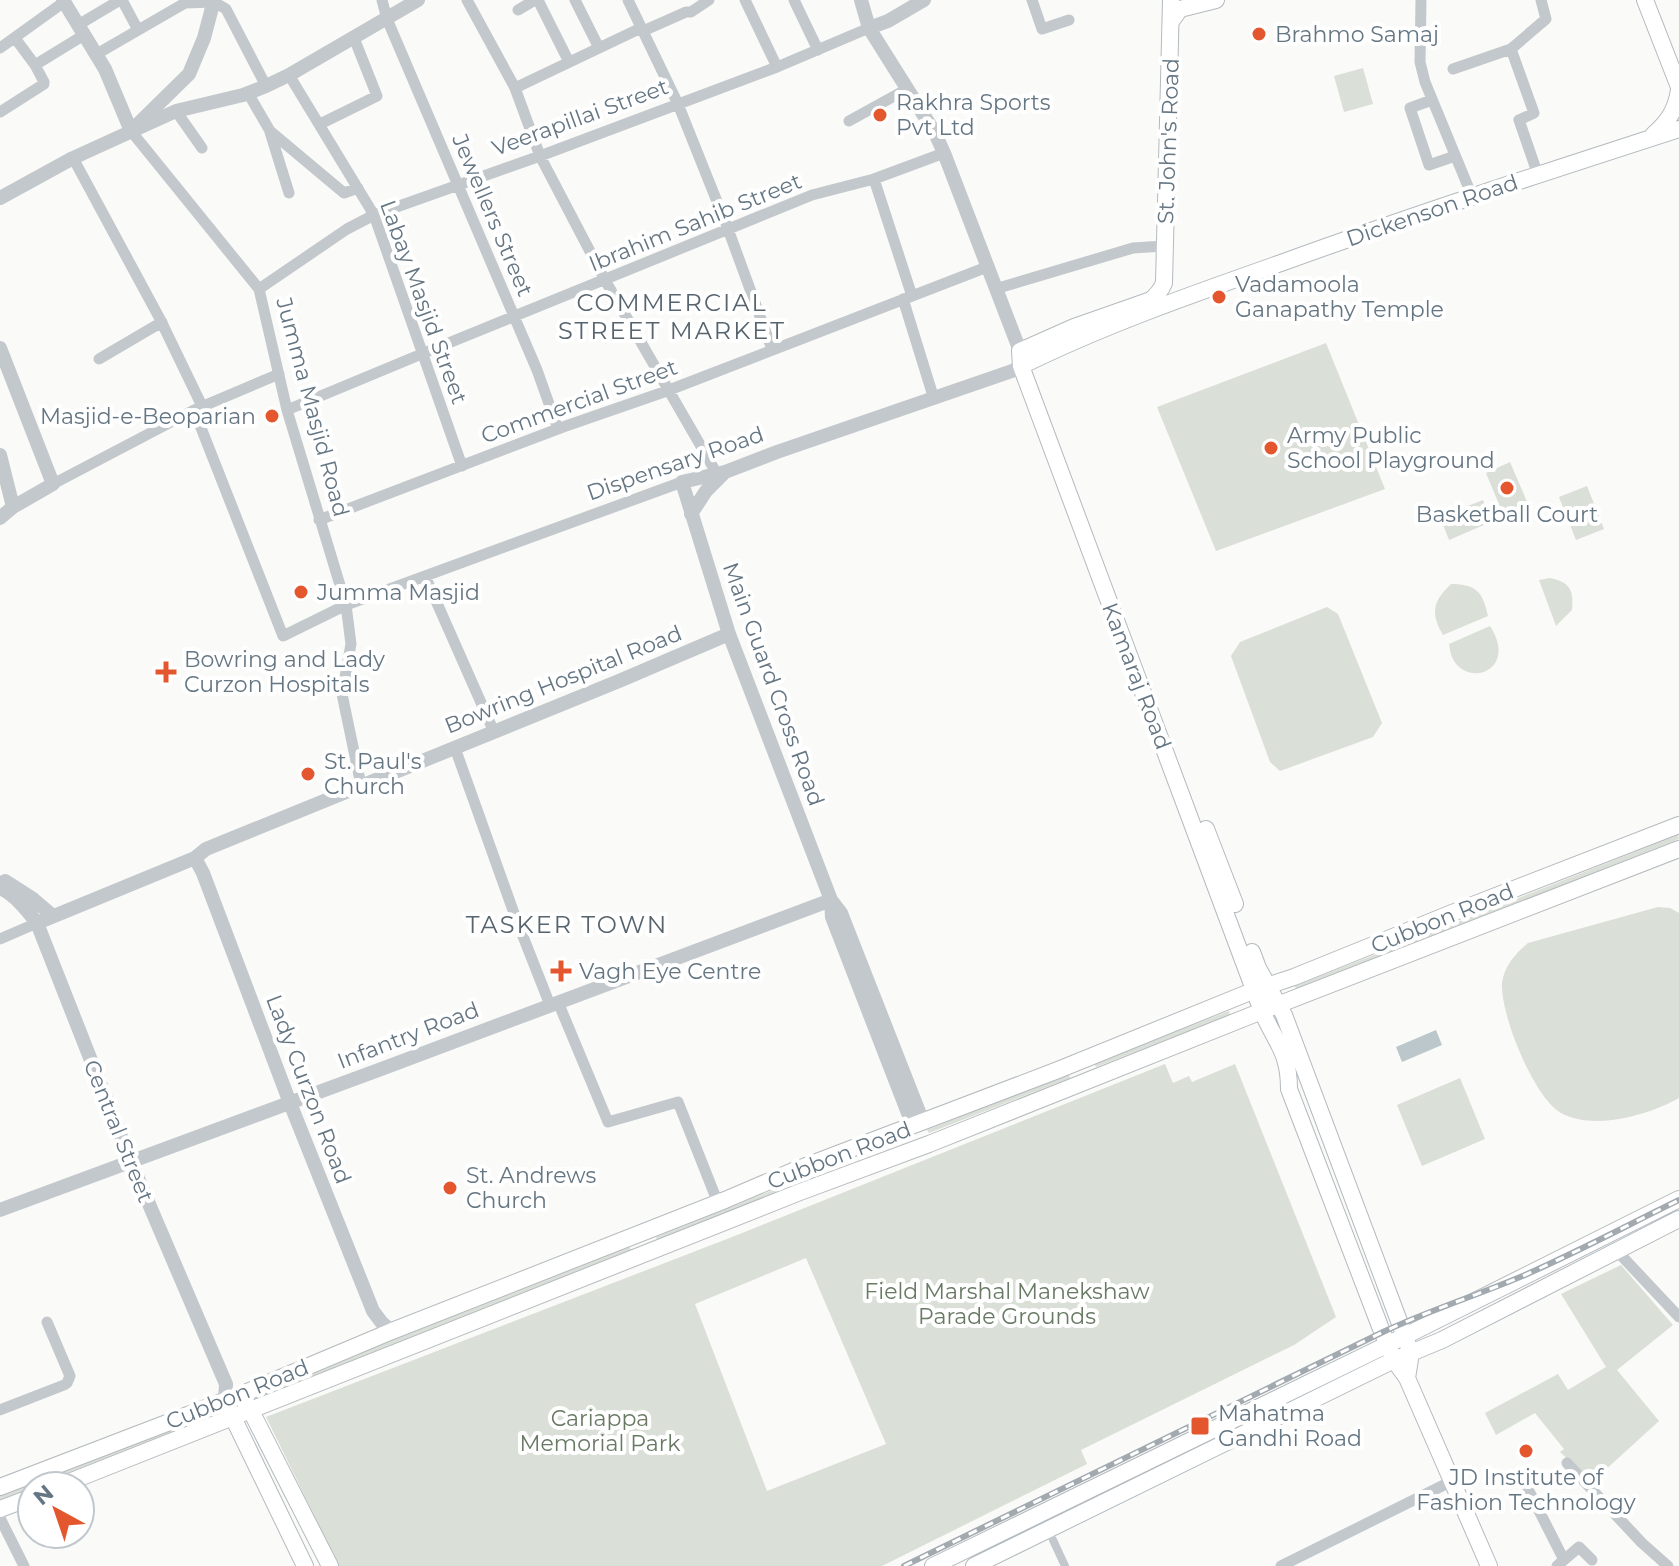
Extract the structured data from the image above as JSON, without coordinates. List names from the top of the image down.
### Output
{
  "streets": {
    "main road": [
      "St. John's Road",
      "Dickenson Road",
      "Kamaraj Road",
      "Cubbon Road",
      "Central Street"
    ],
    "street": [
      "Veerapillai Street",
      "Jewellers Street",
      "Ibrahim Sahib Street",
      "Labay Masjid Street",
      "Commercial Street",
      "Jumma Masjid Road",
      "Dispensary Road",
      "Bowring Hospital Road",
      "Main Guard Cross Road",
      "Infantry Road",
      "Lady Curzon Road"
    ]
  },
  "crossings": [
    ["Veerapillai Street", "Jewellers Street"],
    ["Veerapillai Street", "Labay Masjid Street"],
    ["Veerapillai Street", "Jumma Masjid Road"],
    ["Veerapillai Street", "Kamaraj Road"],
    ["Dickenson Road", "Dispensary Road"],
    ["Dickenson Road", "Kamaraj Road"],
    ["Jewellers Street", "Ibrahim Sahib Street"],
    ["Jewellers Street", "Commercial Street"],
    ["Ibrahim Sahib Street", "Labay Masjid Street"],
    ["Ibrahim Sahib Street", "Jumma Masjid Road"],
    ["Ibrahim Sahib Street", "Kamaraj Road"],
    ["Labay Masjid Street", "Commercial Street"],
    ["Commercial Street", "Jumma Masjid Road"],
    ["Commercial Street", "Kamaraj Road"],
    ["Jumma Masjid Road", "Dispensary Road"],
    ["Jumma Masjid Road", "Bowring Hospital Road"],
    ["Dispensary Road", "Kamaraj Road"],
    ["Dispensary Road", "Main Guard Cross Road"],
    ["Kamaraj Road", "Cubbon Road"],
    ["Bowring Hospital Road", "Main Guard Cross Road"],
    ["Bowring Hospital Road", "Lady Curzon Road"],
    ["Bowring Hospital Road", "Central Street"],
    ["Main Guard Cross Road", "Cubbon Road"],
    ["Main Guard Cross Road", "Infantry Road"],
    ["Cubbon Road", "Lady Curzon Road"],
    ["Cubbon Road", "Central Street"],
    ["Infantry Road", "Lady Curzon Road"],
    ["Infantry Road", "Central Street"]
  ],
  "districts": ["COMMERCIAL STREET MARKET", "TASKER TOWN"],
  "parks": ["Field Marshal Manekshaw Parade Grounds", "Cariappa Memorial Park"],
  "places": {
    "other": [
      "Brahmo Samaj",
      "Rakhra Sports Pvt Ltd",
      "Vadamoola Ganapathy Temple",
      "Masjid-e-Beoparian",
      "Army Public School Playground",
      "Basketball Court",
      "Jumma Masjid",
      "St. Paul's Church",
      "St. Andrews Church",
      "JD Institute of Fashion Technology"
    ],
    "health": ["Bowring and Lady Curzon Hospitals", "Vagh Eye Centre"],
    "transit": ["Mahatma Gandhi Road"]
  },
  "north": "top left"
}
